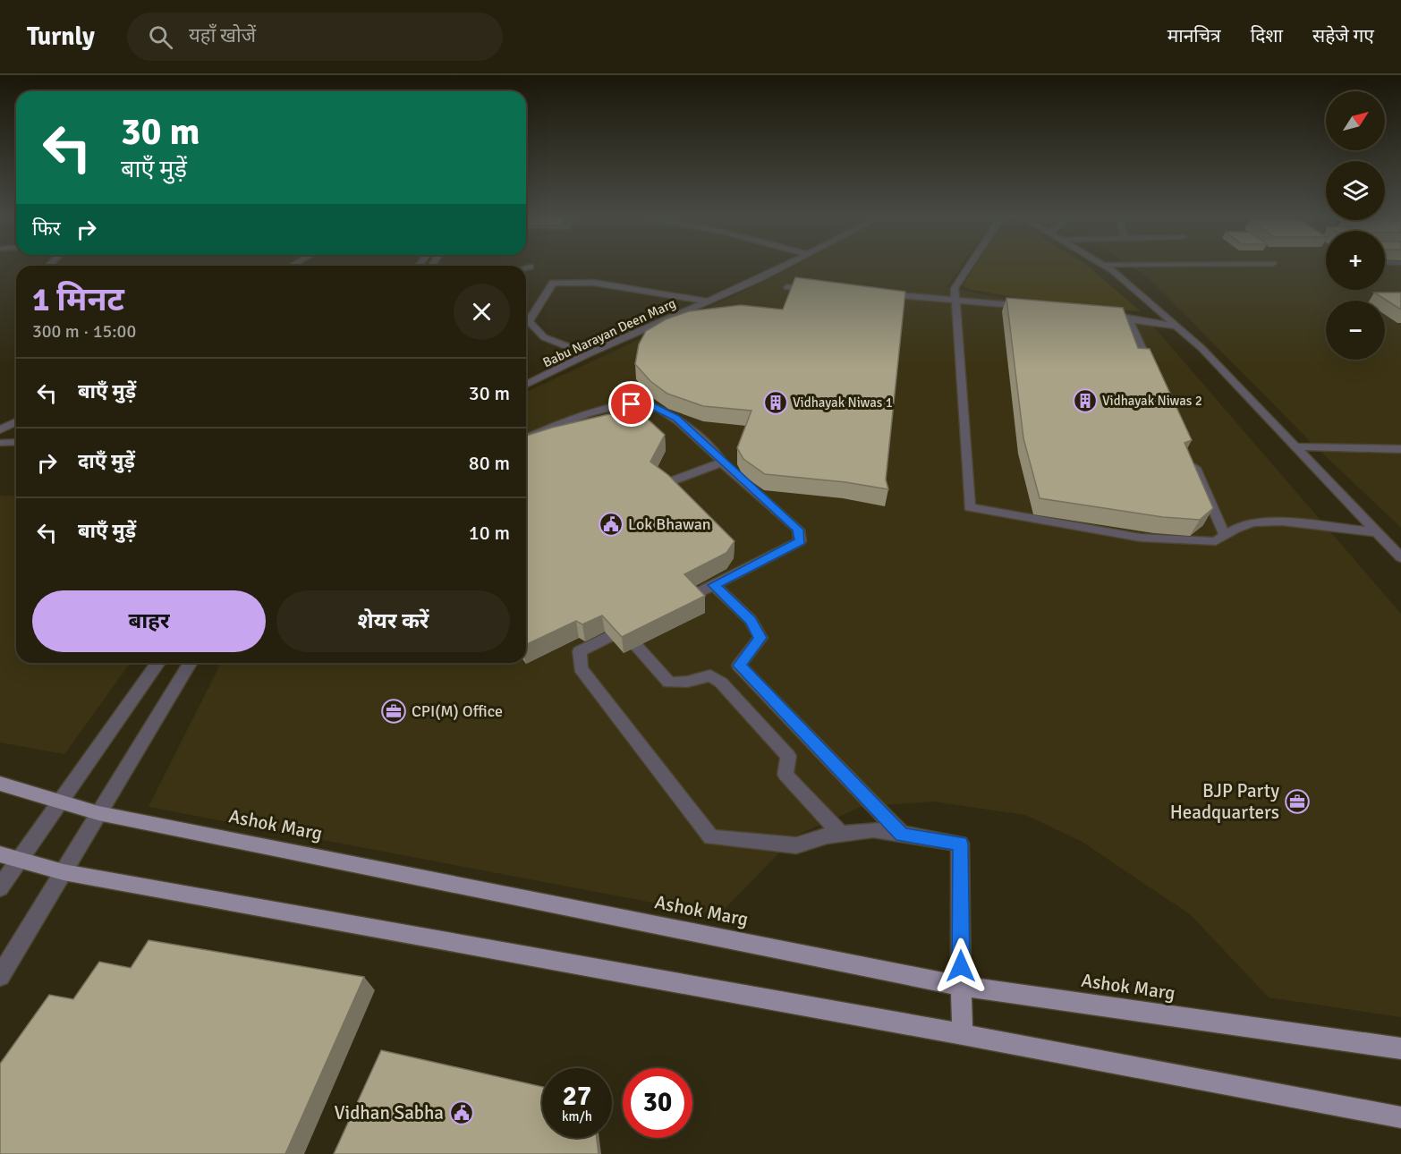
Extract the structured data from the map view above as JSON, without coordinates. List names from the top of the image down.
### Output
{
  "streets": {
    "main road": ["Ashok Marg"],
    "street": ["Babu Narayan Deen Marg"]
  },
  "places": {
    "building": ["Vidhayak Niwas 2", "Vidhayak Niwas 1"],
    "public building": ["Lok Bhawan", "Vidhan Sabha"],
    "office": ["CPI(M) Office", "BJP Party Headquarters"]
  },
  "north": "top right",
  "page": {
    "header": "Turnly",
    "search": "यहाँ खोजें",
    "nav": ["मानचित्र", "दिशा", "सहेजे गए"],
    "map_buttons": ["+", "−"],
    "turn": ["30 m", "बाएँ मुड़ें"],
    "then": "फिर",
    "heading": ["1 मिनट", "300 m · 15:00"],
    "list": [
      {
        "name": "बाएँ मुड़ें",
        "value": "30 m"
      },
      {
        "name": "दाएँ मुड़ें",
        "value": "80 m"
      },
      {
        "name": "बाएँ मुड़ें",
        "value": "10 m"
      }
    ],
    "buttons": ["बाहर", "शेयर करें"],
    "speed": "27 km/h",
    "limit": "30"
  }
}
